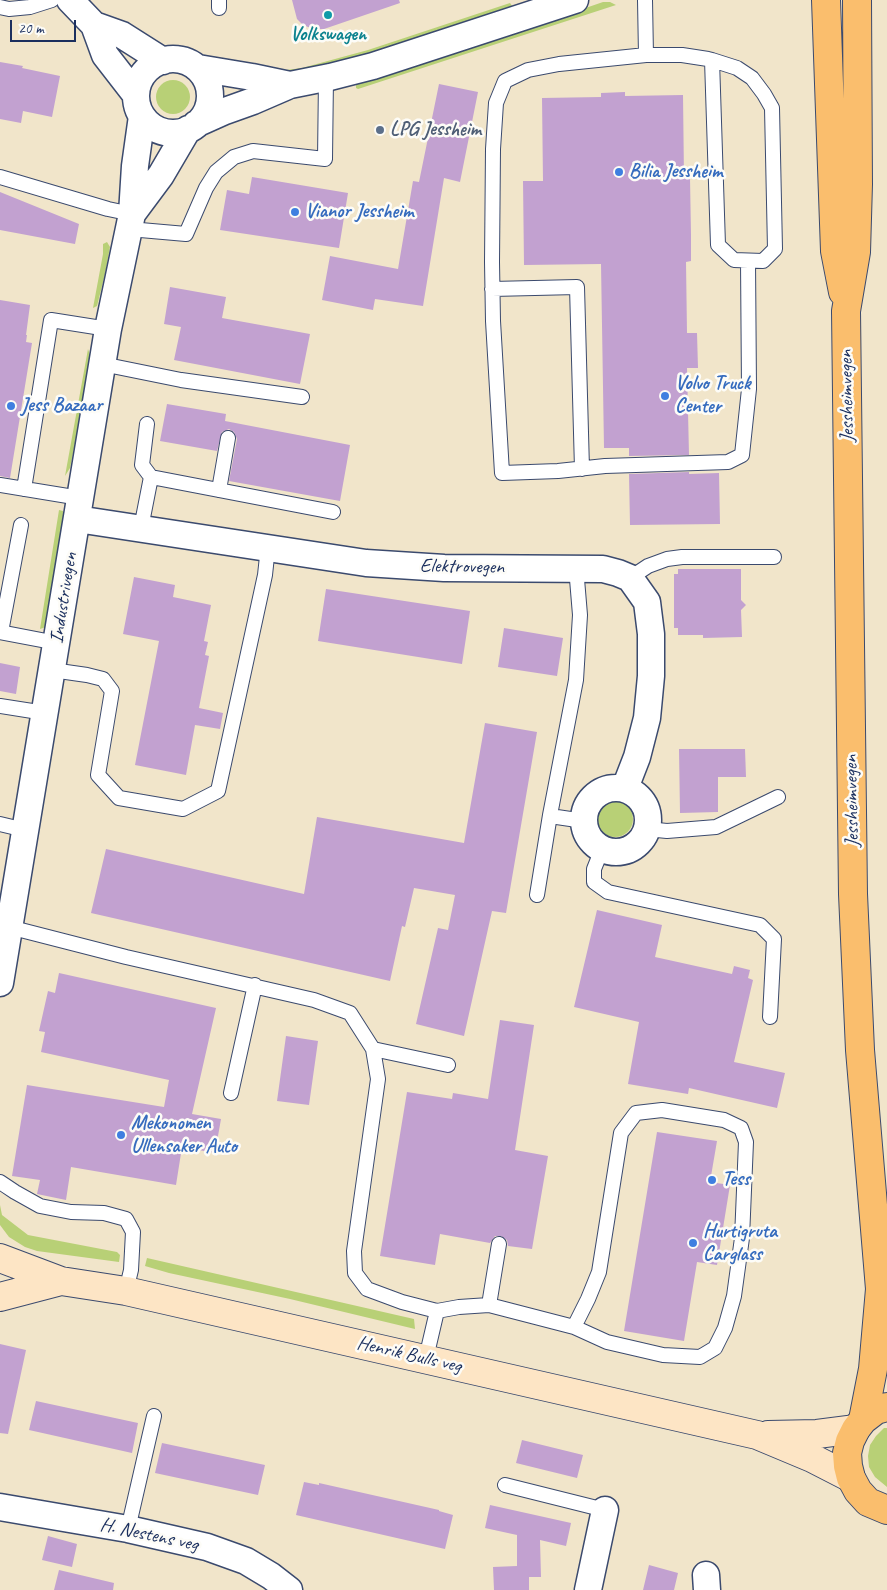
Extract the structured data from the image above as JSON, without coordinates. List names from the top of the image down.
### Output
{
  "streets": {
    "main road": ["Jessheimvegen"],
    "street": [
      "Elektrovegen",
      "Industrivegen",
      "Henrik Bulls veg",
      "H. Nestens veg"
    ]
  },
  "crossings": [
    ["Jessheimvegen", "Henrik Bulls veg"],
    ["Elektrovegen", "Industrivegen"]
  ],
  "places": [
    "Volkswagen",
    "LPG Jessheim",
    "Bilia Jessheim",
    "Vianor Jessheim",
    "Volvo Truck Center",
    "Jess Bazaar",
    "Mekonomen Ullensaker Auto",
    "Tess",
    "Hurtigruta Carglass"
  ],
  "scale_bar": "20 m"
}
